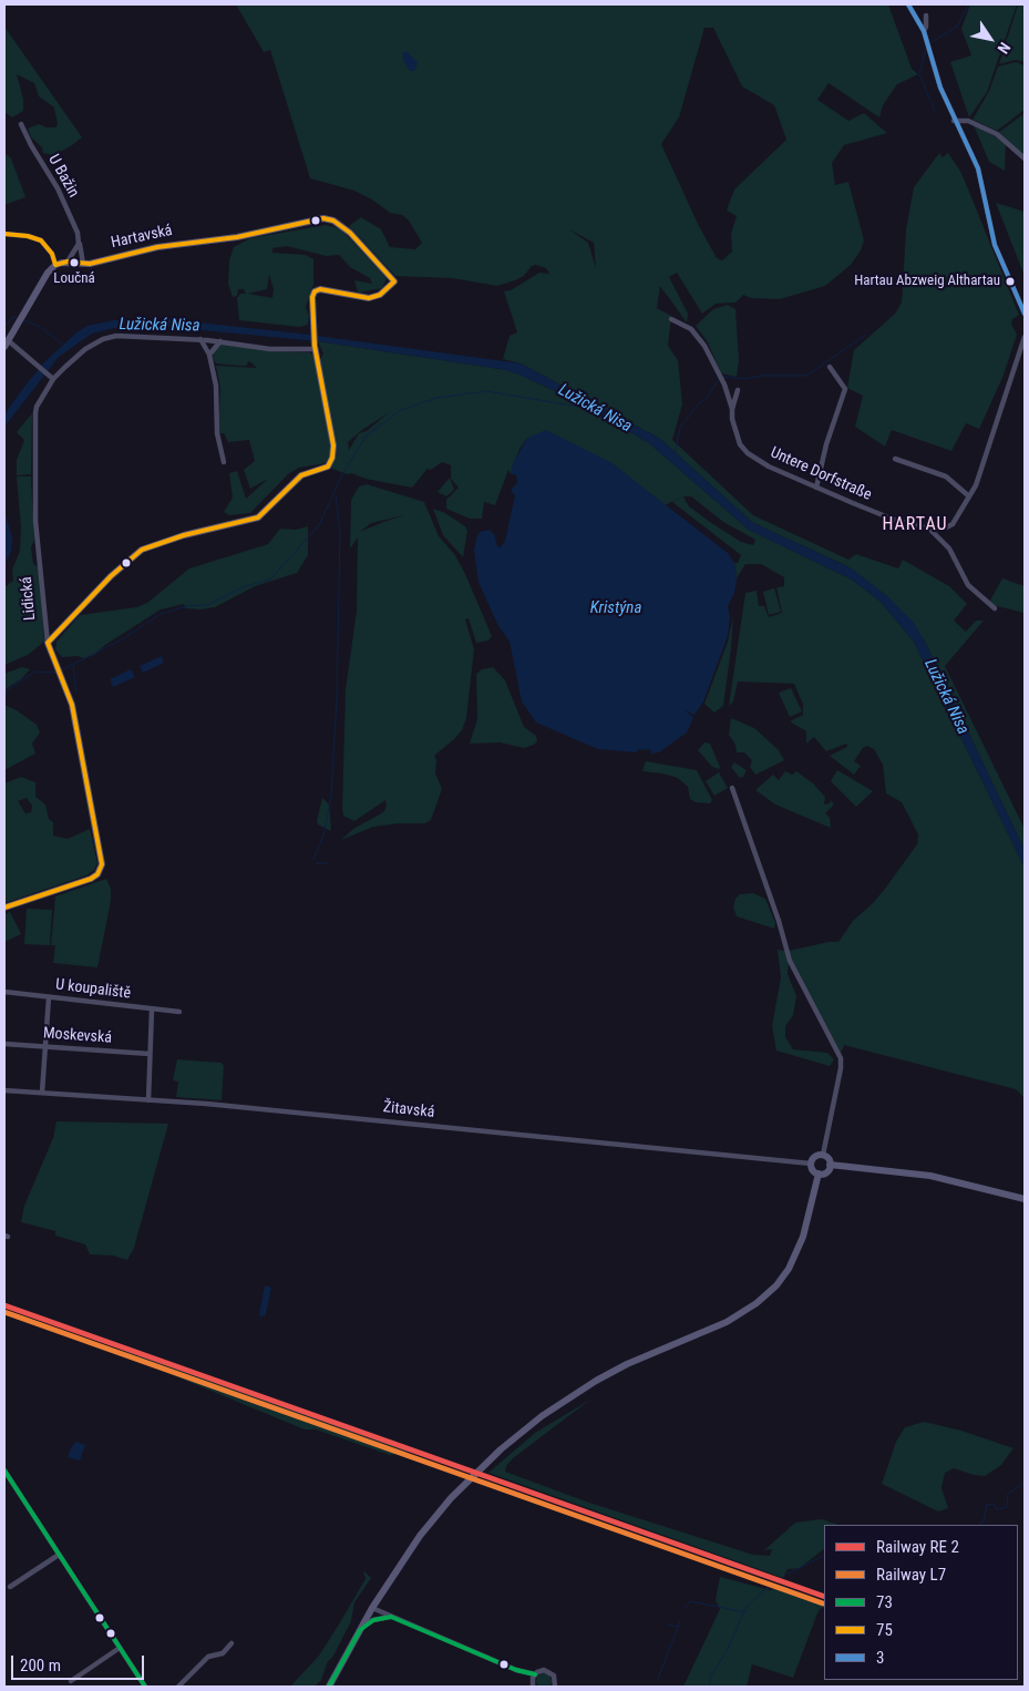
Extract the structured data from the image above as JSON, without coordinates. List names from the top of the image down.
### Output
{
  "streets": {
    "street": [
      "U Bažin",
      "Hartavská",
      "Untere Dorfstraße",
      "Lidická",
      "U koupaliště",
      "Moskevská",
      "Žitavská"
    ]
  },
  "crossings": [
    ["U Bažin", "Hartavská"],
    ["Hartavská", "Lidická"]
  ],
  "districts": ["HARTAU"],
  "water": ["Lužická Nisa", "Kristýna"],
  "places": ["Loučná", "Hartau Abzweig Althartau"],
  "lines": [
    "transit line 3",
    "transit line 75",
    "rail line L7",
    "transit line 73"
  ],
  "legend": [
    "Railway RE 2",
    "Railway L7",
    "73",
    "75",
    "3"
  ],
  "scale_bar": "200 m",
  "north": "bottom right"
}
